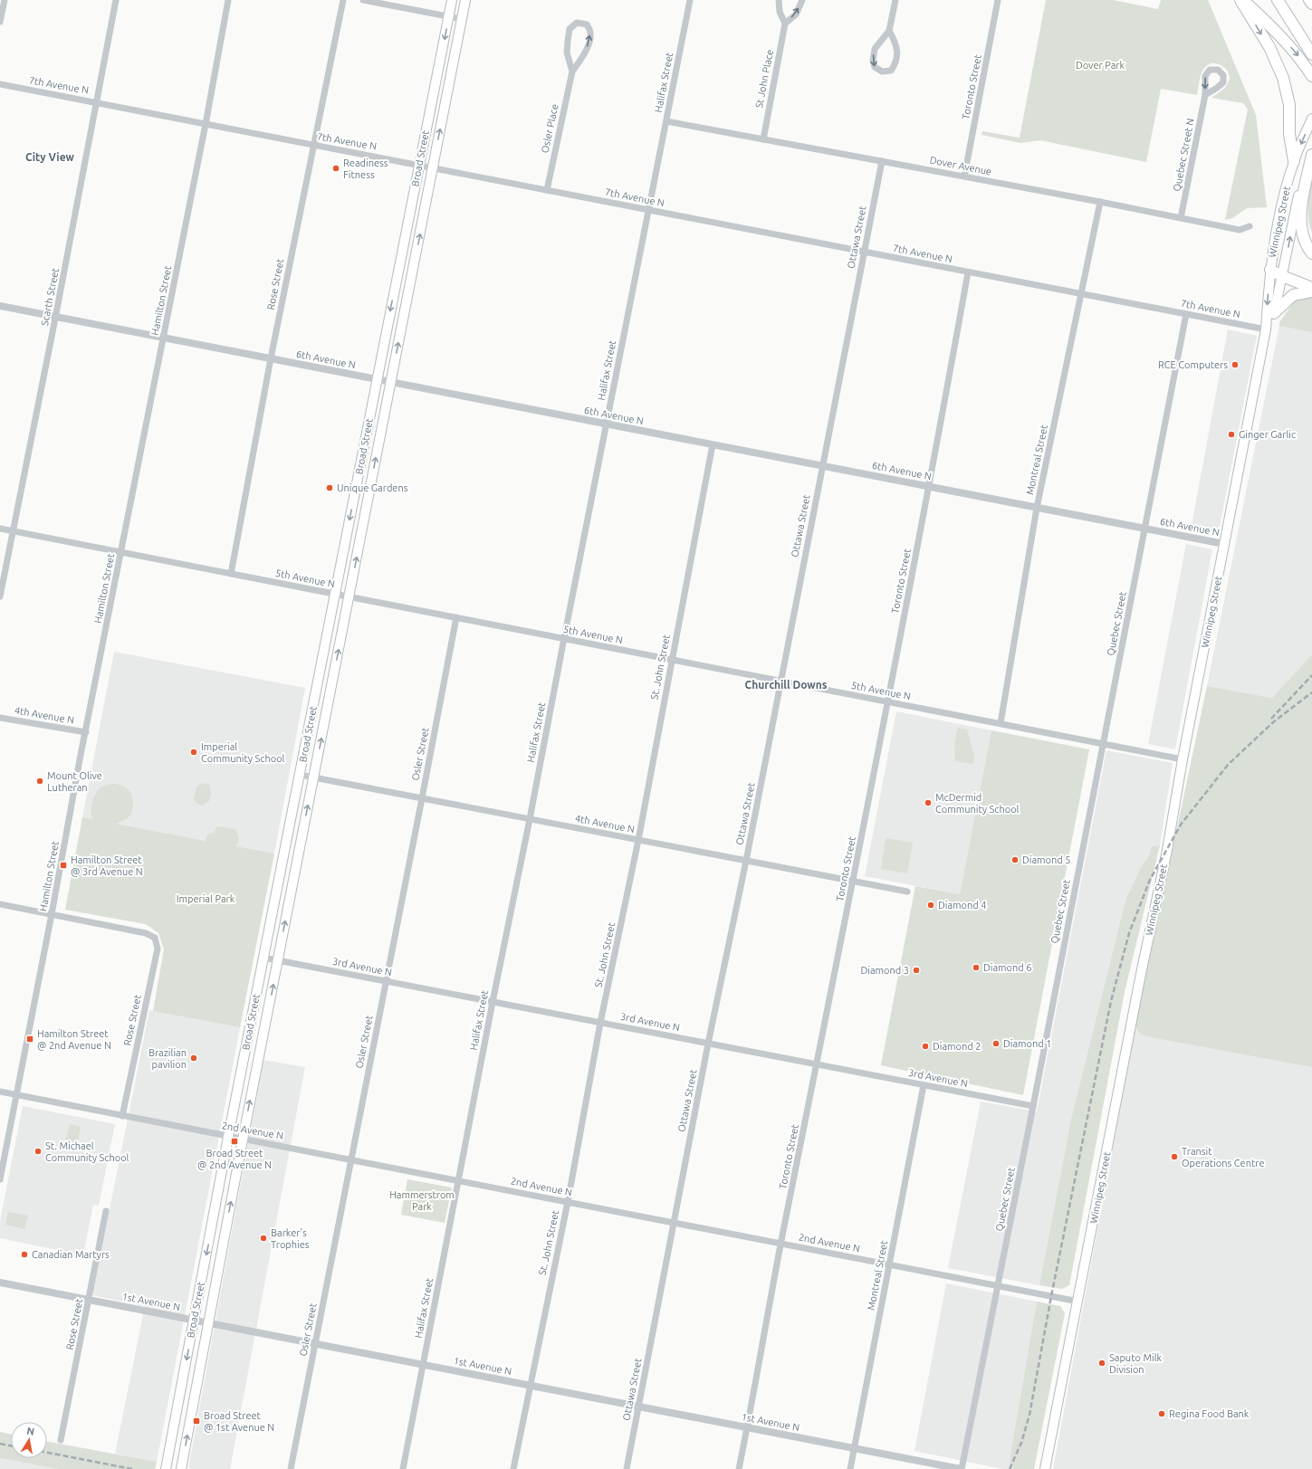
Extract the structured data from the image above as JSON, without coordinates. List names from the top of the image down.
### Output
{
  "streets": {
    "main road": ["Broad Street", "Winnipeg Street"],
    "street": [
      "St John Place",
      "Halifax Street",
      "7th Avenue N",
      "Toronto Street",
      "Osler Place",
      "Quebec Street N",
      "Dover Avenue",
      "Ottawa Street",
      "Rose Street",
      "Scarth Street",
      "Hamilton Street",
      "6th Avenue N",
      "Montreal Street",
      "5th Avenue N",
      "Quebec Street",
      "St. John Street",
      "4th Avenue N",
      "Osler Street",
      "3rd Avenue N",
      "2nd Avenue N",
      "1st Avenue N"
    ]
  },
  "crossings": [
    ["St John Place", "Dover Avenue"],
    ["Halifax Street", "7th Avenue N"],
    ["Halifax Street", "Dover Avenue"],
    ["Halifax Street", "6th Avenue N"],
    ["Halifax Street", "5th Avenue N"],
    ["Halifax Street", "4th Avenue N"],
    ["Halifax Street", "3rd Avenue N"],
    ["Halifax Street", "2nd Avenue N"],
    ["Halifax Street", "1st Avenue N"],
    ["7th Avenue N", "Toronto Street"],
    ["7th Avenue N", "Osler Place"],
    ["7th Avenue N", "Broad Street"],
    ["7th Avenue N", "Winnipeg Street"],
    ["7th Avenue N", "Ottawa Street"],
    ["7th Avenue N", "Rose Street"],
    ["7th Avenue N", "Scarth Street"],
    ["7th Avenue N", "Hamilton Street"],
    ["7th Avenue N", "Montreal Street"],
    ["7th Avenue N", "Quebec Street"],
    ["Toronto Street", "Dover Avenue"],
    ["Toronto Street", "6th Avenue N"],
    ["Toronto Street", "5th Avenue N"],
    ["Toronto Street", "4th Avenue N"],
    ["Toronto Street", "3rd Avenue N"],
    ["Toronto Street", "2nd Avenue N"],
    ["Toronto Street", "1st Avenue N"],
    ["Quebec Street N", "Dover Avenue"],
    ["Broad Street", "6th Avenue N"],
    ["Broad Street", "5th Avenue N"],
    ["Broad Street", "4th Avenue N"],
    ["Broad Street", "3rd Avenue N"],
    ["Broad Street", "2nd Avenue N"],
    ["Broad Street", "1st Avenue N"],
    ["Dover Avenue", "Ottawa Street"],
    ["Dover Avenue", "Montreal Street"],
    ["Winnipeg Street", "6th Avenue N"],
    ["Winnipeg Street", "5th Avenue N"],
    ["Winnipeg Street", "2nd Avenue N"],
    ["Ottawa Street", "6th Avenue N"],
    ["Ottawa Street", "5th Avenue N"],
    ["Ottawa Street", "4th Avenue N"],
    ["Ottawa Street", "3rd Avenue N"],
    ["Ottawa Street", "2nd Avenue N"],
    ["Ottawa Street", "1st Avenue N"],
    ["Rose Street", "Hamilton Street"],
    ["Rose Street", "6th Avenue N"],
    ["Rose Street", "5th Avenue N"],
    ["Rose Street", "2nd Avenue N"],
    ["Rose Street", "1st Avenue N"],
    ["Scarth Street", "6th Avenue N"],
    ["Scarth Street", "5th Avenue N"],
    ["Hamilton Street", "6th Avenue N"],
    ["Hamilton Street", "5th Avenue N"],
    ["Hamilton Street", "4th Avenue N"],
    ["Hamilton Street", "2nd Avenue N"],
    ["6th Avenue N", "Montreal Street"],
    ["6th Avenue N", "Quebec Street"],
    ["6th Avenue N", "St. John Street"],
    ["Montreal Street", "5th Avenue N"],
    ["Montreal Street", "3rd Avenue N"],
    ["Montreal Street", "2nd Avenue N"],
    ["Montreal Street", "1st Avenue N"],
    ["5th Avenue N", "Quebec Street"],
    ["5th Avenue N", "St. John Street"],
    ["5th Avenue N", "Osler Street"],
    ["Quebec Street", "3rd Avenue N"],
    ["Quebec Street", "2nd Avenue N"],
    ["Quebec Street", "1st Avenue N"],
    ["St. John Street", "4th Avenue N"],
    ["St. John Street", "3rd Avenue N"],
    ["St. John Street", "2nd Avenue N"],
    ["St. John Street", "1st Avenue N"],
    ["4th Avenue N", "Osler Street"],
    ["Osler Street", "3rd Avenue N"],
    ["Osler Street", "2nd Avenue N"],
    ["Osler Street", "1st Avenue N"]
  ],
  "districts": ["City View", "Churchill Downs"],
  "parks": ["Dover Park", "Imperial Park", "Hammerstrom Park"],
  "places": {
    "other": [
      "Readiness Fitness",
      "RCE Computers",
      "Ginger Garlic",
      "Unique Gardens",
      "Imperial Community School",
      "Mount Olive Lutheran",
      "McDermid Community School",
      "Diamond 5",
      "Diamond 4",
      "Diamond 6",
      "Diamond 3",
      "Diamond 1",
      "Diamond 2",
      "Brazilian pavilion",
      "St. Michael Community School",
      "Transit Operations Centre",
      "Barker's Trophies",
      "Canadian Martyrs",
      "Saputo Milk Division",
      "Regina Food Bank"
    ],
    "transit": [
      "Hamilton Street @ 3rd Avenue N",
      "Hamilton Street @ 2nd Avenue N",
      "Broad Street @ 2nd Avenue N",
      "Broad Street @ 1st Avenue N"
    ]
  },
  "north": "top"
}
